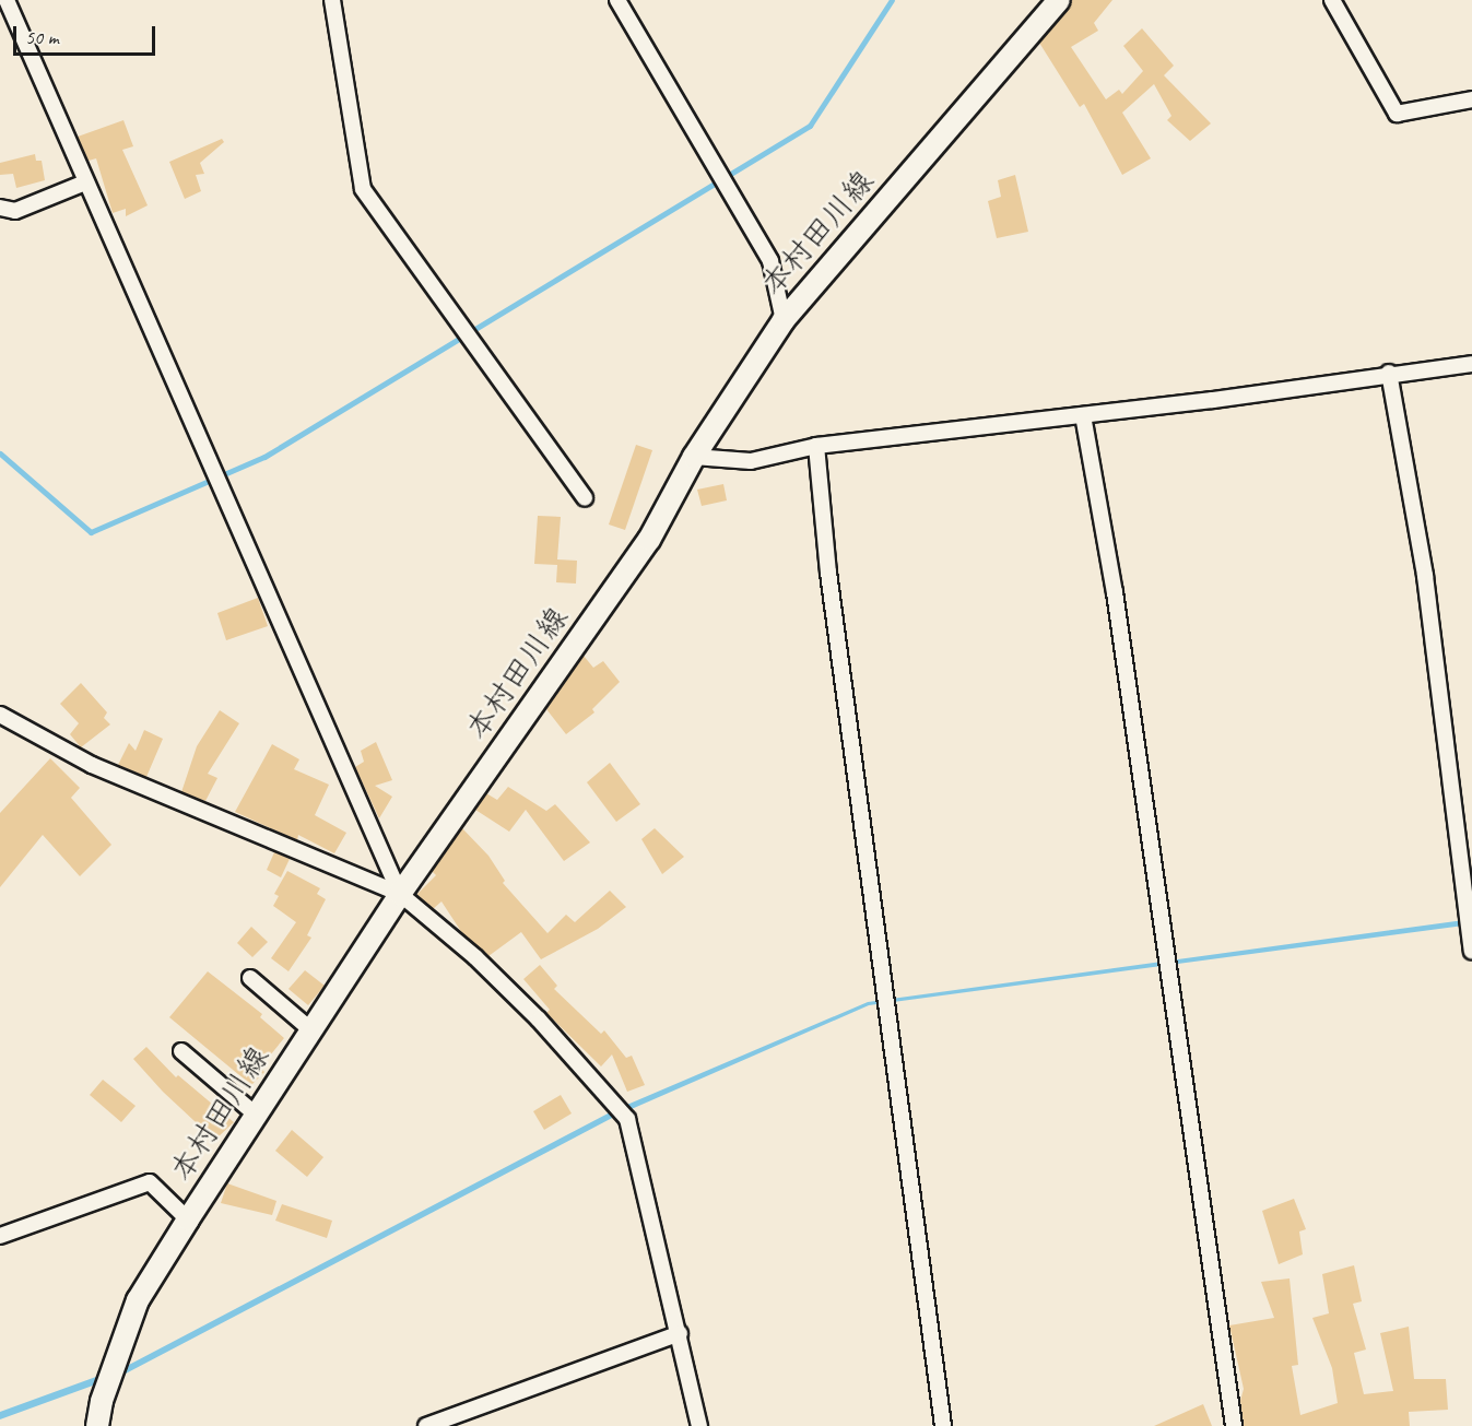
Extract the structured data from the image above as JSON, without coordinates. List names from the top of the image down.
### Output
{
  "streets": {
    "main road": ["本村田川線"]
  },
  "scale_bar": "50 m"
}
